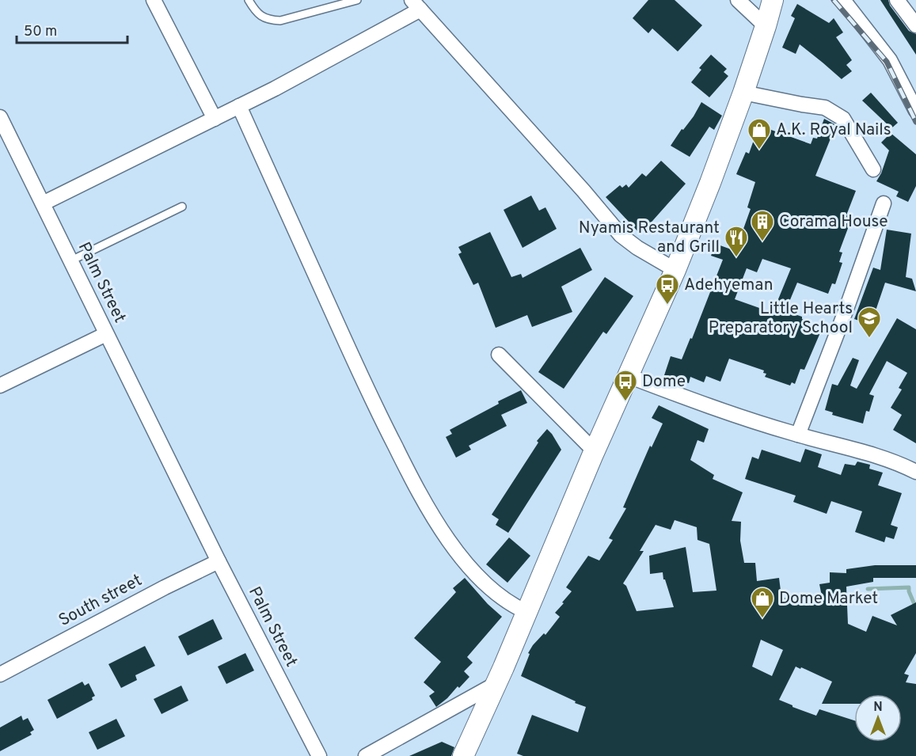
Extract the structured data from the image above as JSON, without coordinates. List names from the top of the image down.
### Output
{
  "streets": {
    "street": ["Palm Street", "South street"]
  },
  "crossings": [
    ["Palm Street", "South street"]
  ],
  "places": {
    "shop": ["A.K. Royal Nails", "Dome Market"],
    "building": ["Corama House"],
    "restaurant": ["Nyamis Restaurant and Grill"],
    "bus stop": ["Adehyeman", "Dome"],
    "school or university": ["Little Hearts Preparatory School"]
  },
  "scale_bar": "50 m",
  "north": "top"
}
